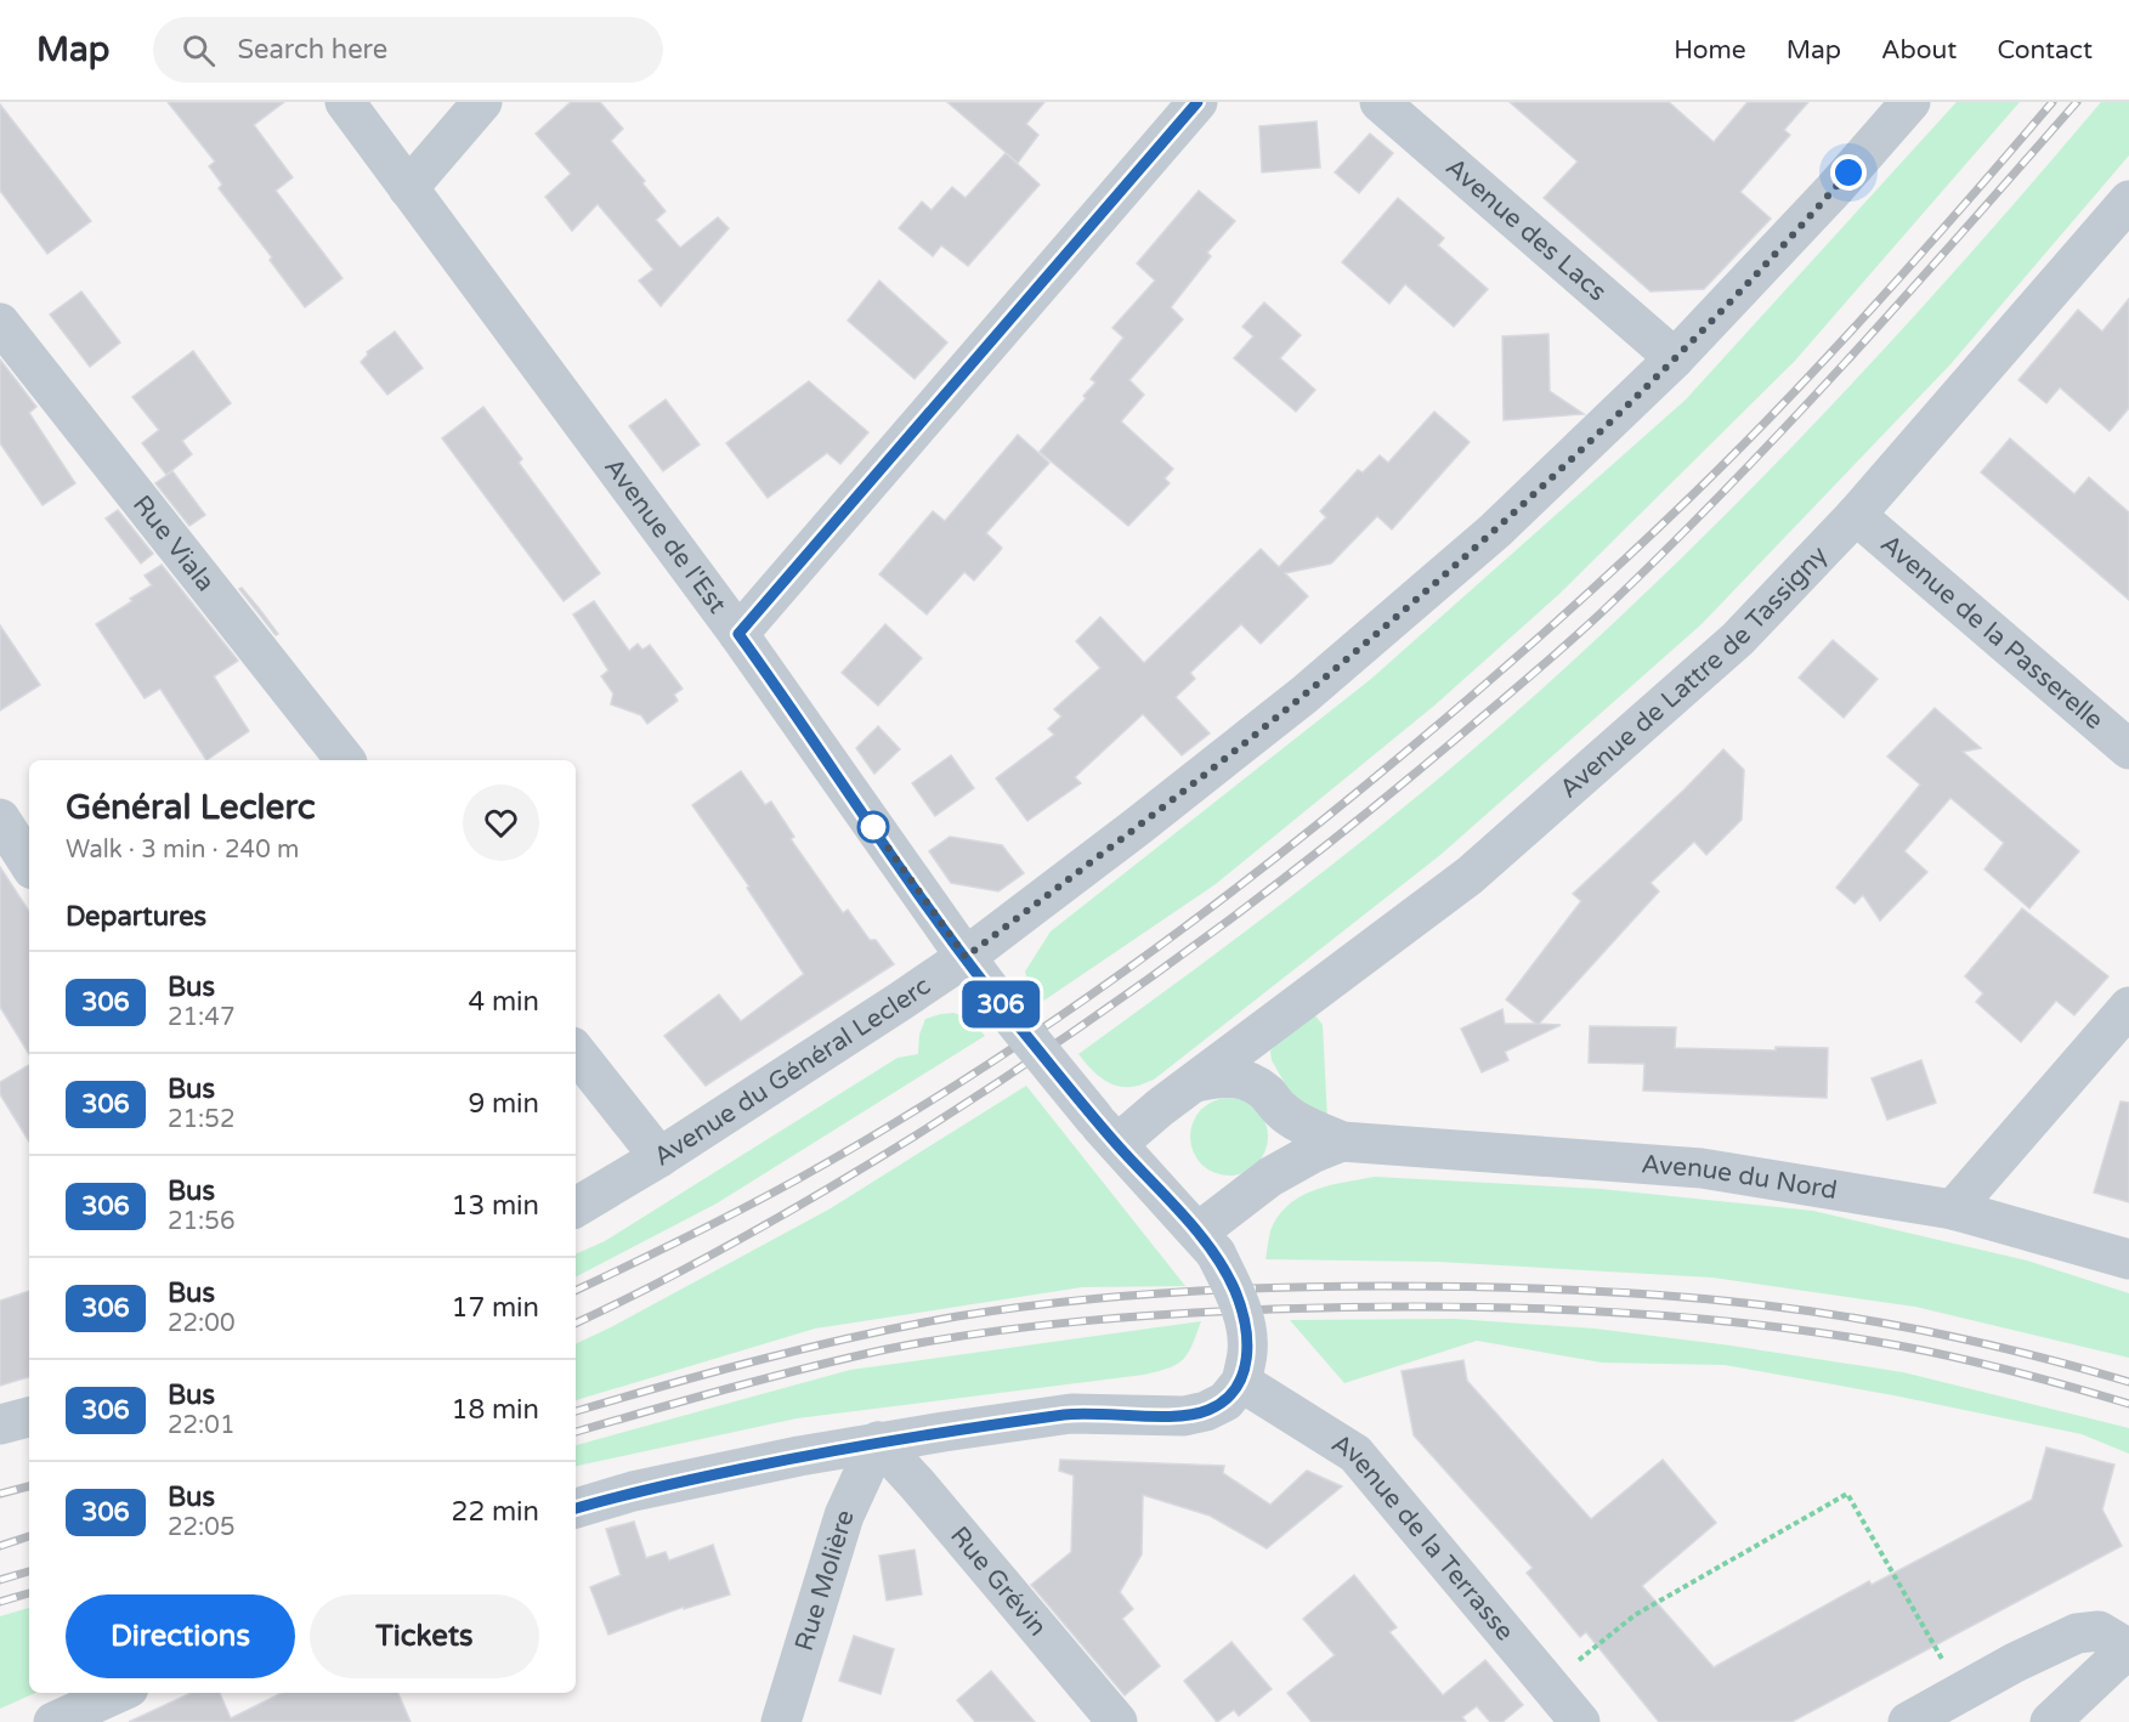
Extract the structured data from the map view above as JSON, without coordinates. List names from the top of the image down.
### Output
{
  "streets": {
    "street": [
      "Avenue des Lacs",
      "Avenue de l'Est",
      "Rue Viala",
      "Avenue de la Passerelle",
      "Avenue de Lattre de Tassigny",
      "Avenue du Général Leclerc",
      "Avenue du Nord",
      "Avenue de la Terrasse",
      "Rue Molière",
      "Rue Grévin"
    ]
  },
  "crossings": [
    ["Avenue des Lacs", "Avenue du Général Leclerc"],
    ["Avenue de l'Est", "Avenue de Lattre de Tassigny"],
    ["Avenue de l'Est", "Avenue du Général Leclerc"],
    ["Avenue de l'Est", "Avenue de la Terrasse"],
    ["Avenue de la Passerelle", "Avenue de Lattre de Tassigny"],
    ["Rue Molière", "Rue Grévin"]
  ],
  "lines": ["bus line 306"],
  "page": {
    "header": "Map",
    "search": "Search here",
    "nav": [
      "Home",
      "Map",
      "About",
      "Contact"
    ],
    "on_map": "306",
    "heading": [
      ["Général Leclerc", "Walk · 3 min · 240 m"],
      "Departures"
    ],
    "list": [
      {
        "mark": "306",
        "name": "Bus",
        "note": "21:47",
        "value": "4 min"
      },
      {
        "mark": "306",
        "name": "Bus",
        "note": "21:52",
        "value": "9 min"
      },
      {
        "mark": "306",
        "name": "Bus",
        "note": "21:56",
        "value": "13 min"
      },
      {
        "mark": "306",
        "name": "Bus",
        "note": "22:00",
        "value": "17 min"
      },
      {
        "mark": "306",
        "name": "Bus",
        "note": "22:01",
        "value": "18 min"
      },
      {
        "mark": "306",
        "name": "Bus",
        "note": "22:05",
        "value": "22 min"
      }
    ],
    "buttons": ["Directions", "Tickets"]
  }
}
